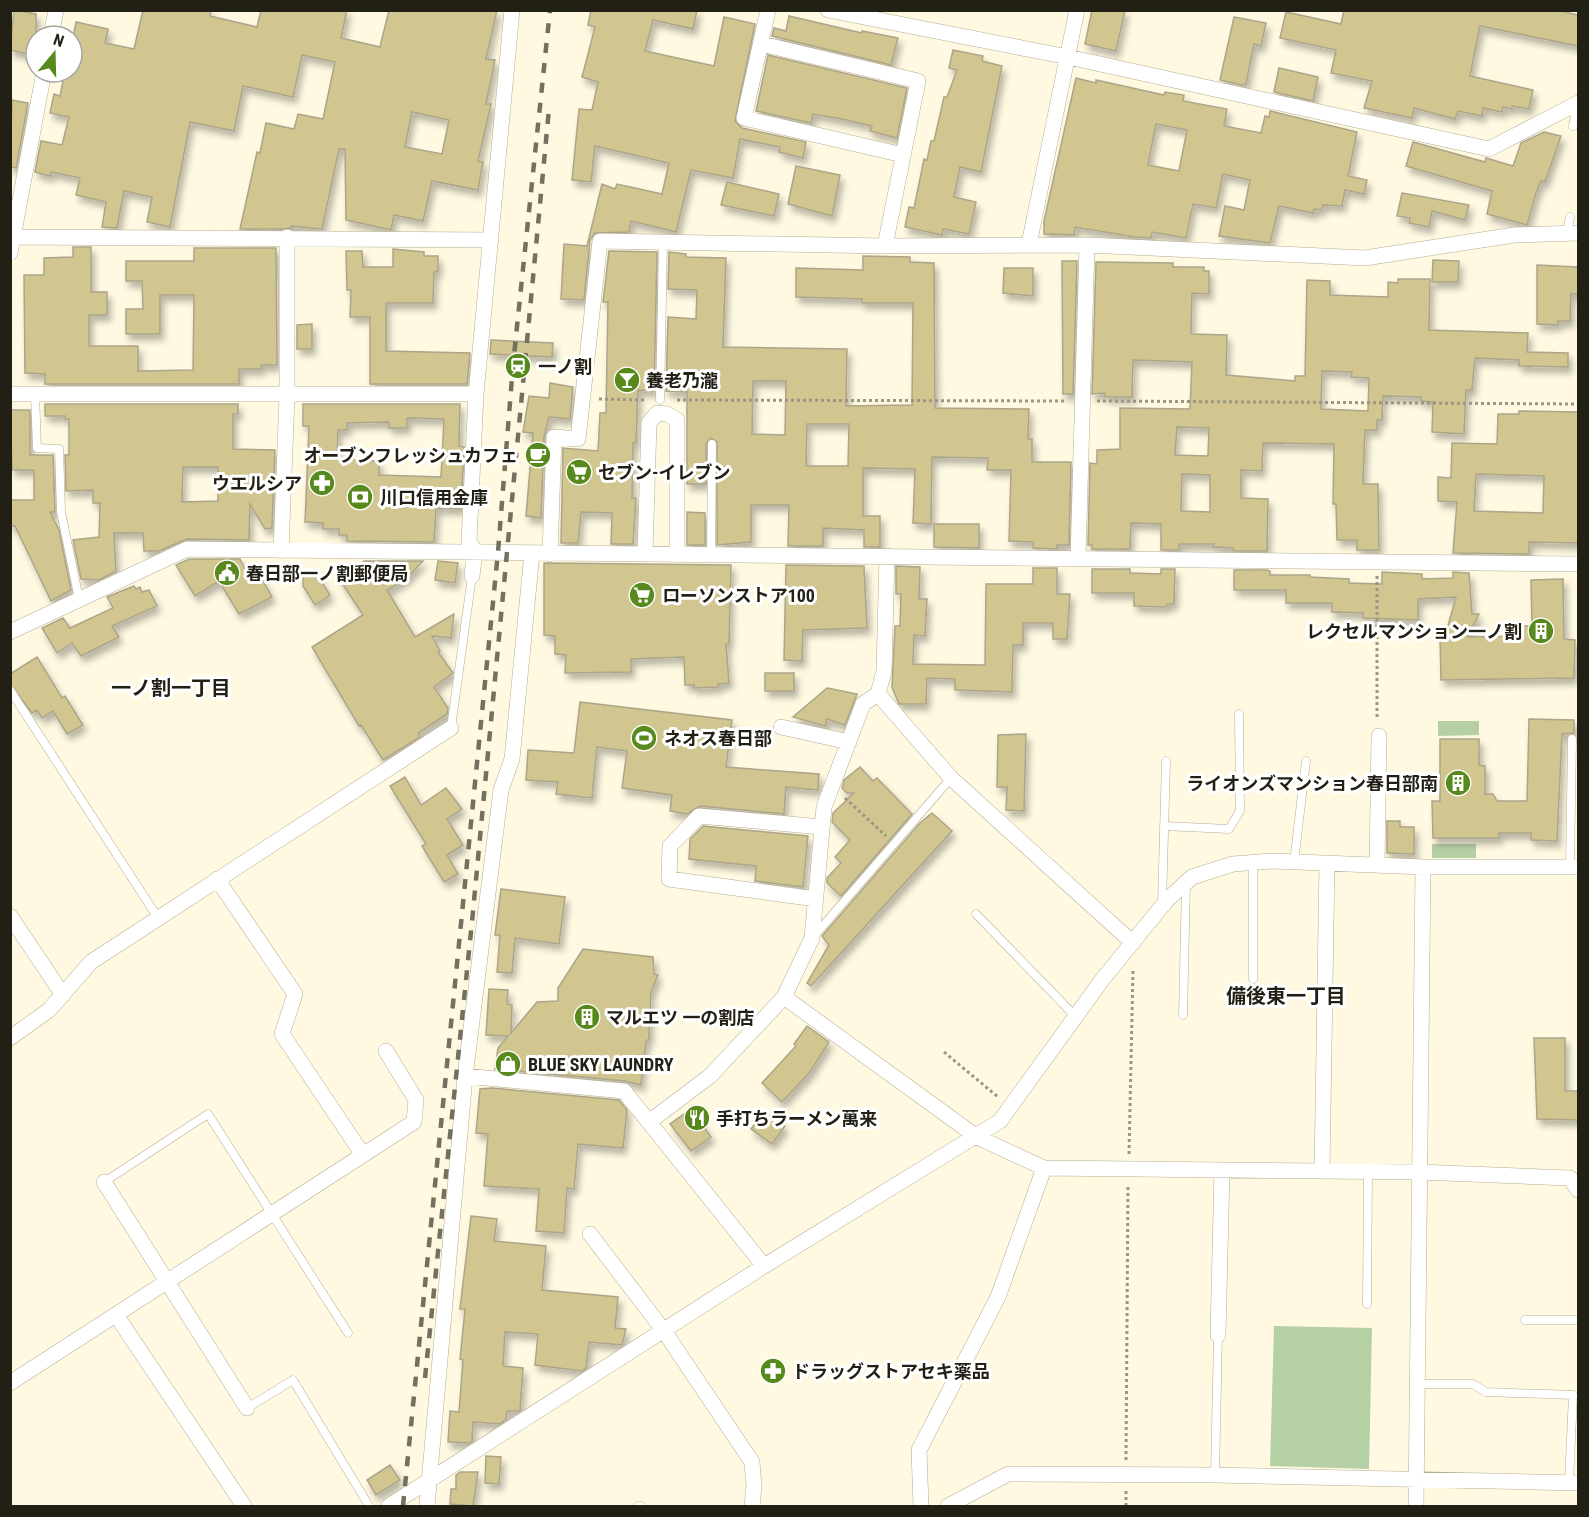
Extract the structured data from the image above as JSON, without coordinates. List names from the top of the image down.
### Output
{
  "districts": ["一ノ割一丁目", "備後東一丁目"],
  "places": {
    "station": ["一ノ割"],
    "bar": ["養老乃瀧"],
    "cafe": ["オーブンフレッシュカフェ"],
    "supermarket": ["セブン-イレブン", "ローソンストア100"],
    "pharmacy": ["ウエルシア", "ドラッグストアセキ薬品"],
    "bank": ["川口信用金庫"],
    "public building": ["春日部一ノ割郵便局"],
    "building": ["レクセルマンション一ノ割", "ライオンズマンション春日部南", "マルエツ 一の割店"],
    "sports": ["ネオス春日部"],
    "shop": ["BLUE SKY LAUNDRY"],
    "restaurant": ["手打ちラーメン萬来"]
  },
  "north": "top"
}
